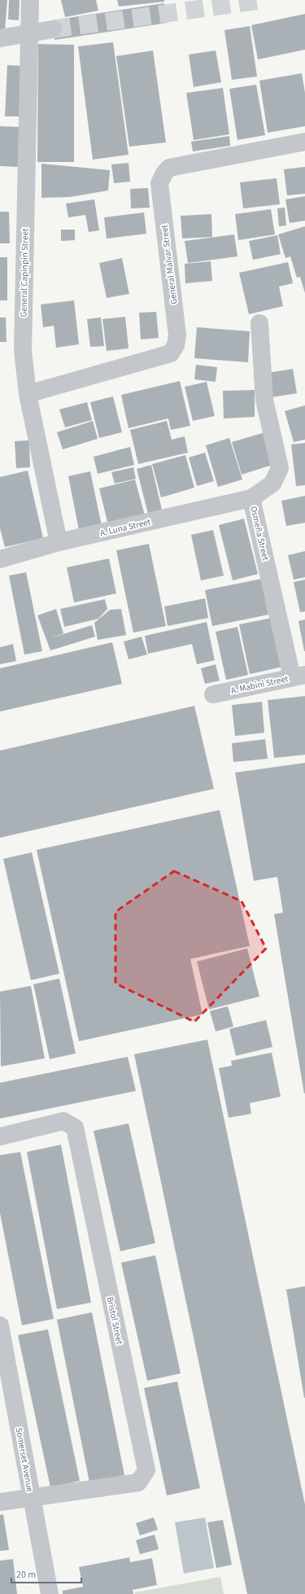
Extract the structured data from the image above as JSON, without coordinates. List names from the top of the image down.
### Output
{
  "streets": {
    "street": [
      "General Malvar Street",
      "General Capinpin Street",
      "A. Luna Street",
      "Osmeña Street",
      "A. Mabini Street",
      "Bristol Street",
      "Somerset Avenue"
    ]
  },
  "crossings": [
    ["General Malvar Street", "General Capinpin Street"],
    ["General Capinpin Street", "A. Luna Street"],
    ["A. Luna Street", "Osmeña Street"],
    ["Osmeña Street", "A. Mabini Street"],
    ["Bristol Street", "Somerset Avenue"]
  ],
  "scale_bar": "20 m"
}
